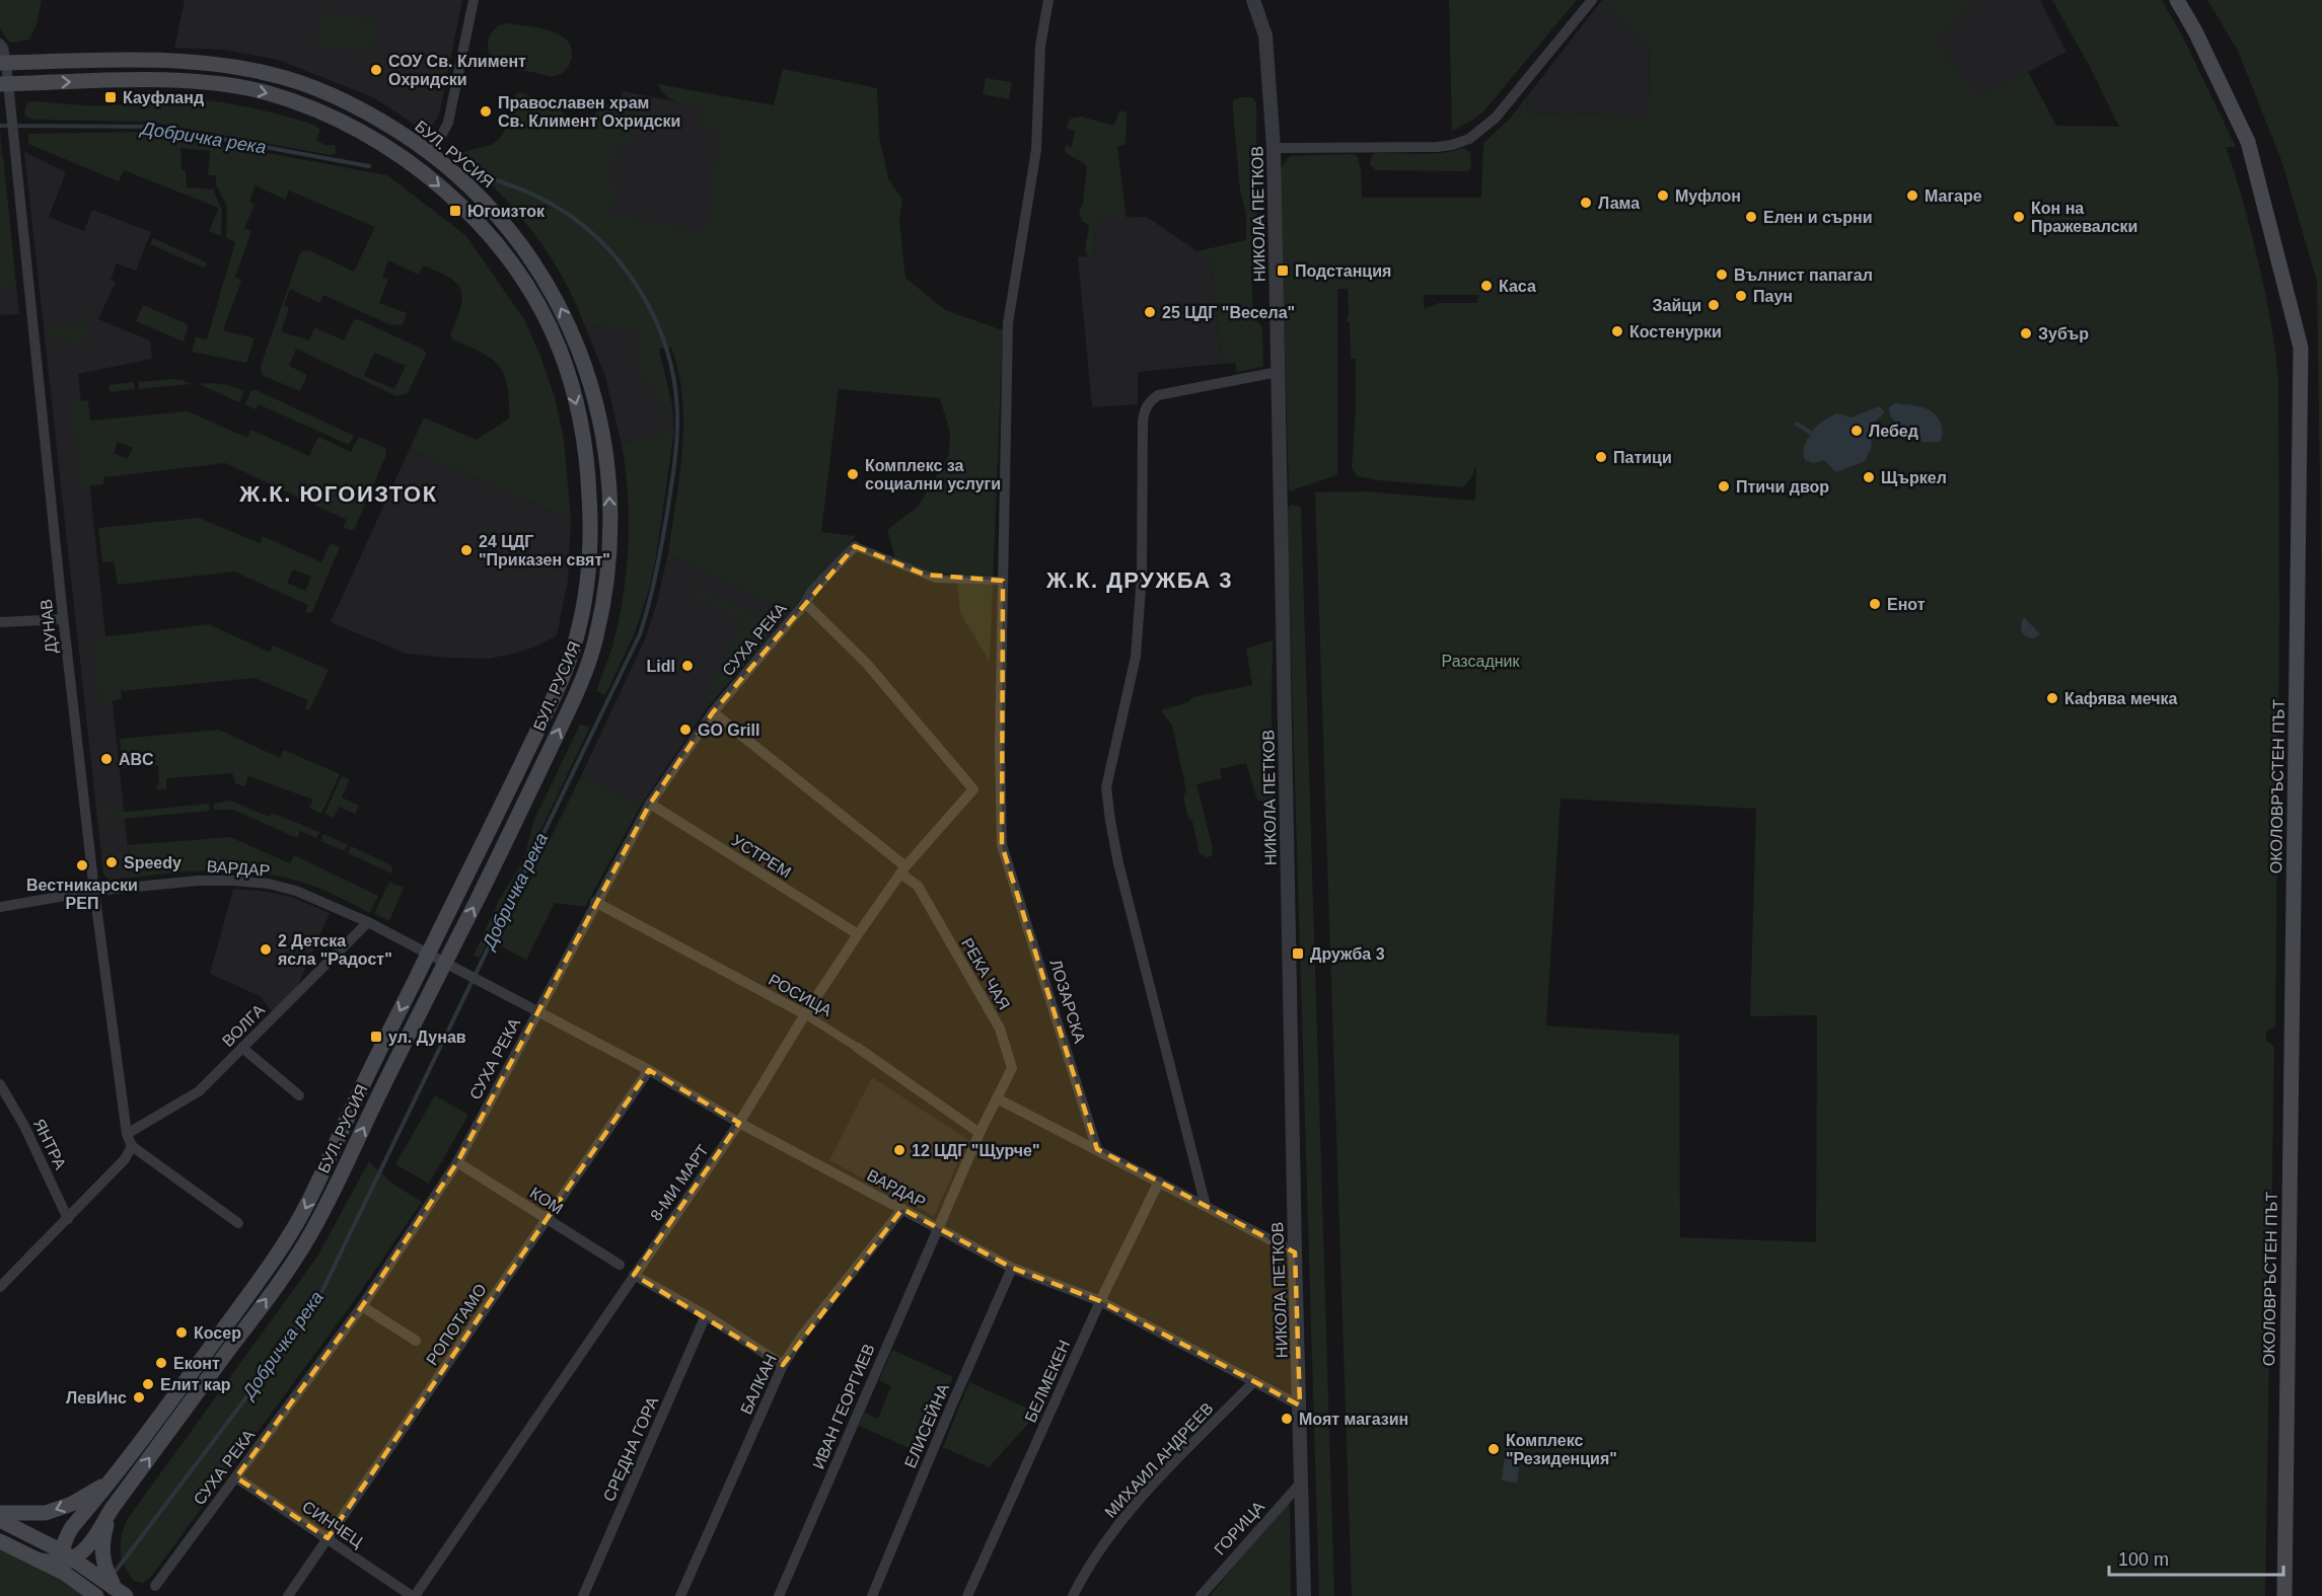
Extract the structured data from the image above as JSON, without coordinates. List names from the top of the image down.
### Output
{
  "streets": {
    "main road": ["БУЛ. РУСИЯ", "ОКОЛОВРЪСТЕН ПЪТ"],
    "street": [
      "НИКОЛА ПЕТКОВ",
      "ДУНАВ",
      "СУХА РЕКА",
      "УСТРЕМ",
      "ВАРДАР",
      "РЕКА ЧАЯ",
      "РОСИЦА",
      "ЛОЗАРСКА",
      "ВОЛГА",
      "ЯНТРА",
      "8-МИ МАРТ",
      "КОМ",
      "РОПОТАМО",
      "БЕЛМЕКЕН",
      "БАЛКАН",
      "ИВАН ГЕОРГИЕВ",
      "ЕЛИСЕЙНА",
      "СРЕДНА ГОРА",
      "МИХАИЛ АНДРЕЕВ",
      "СИНЧЕЦ",
      "ГОРИЦА"
    ]
  },
  "crossings": [
    ["БУЛ. РУСИЯ", "ДУНАВ"],
    ["БУЛ. РУСИЯ", "ВАРДАР"],
    ["НИКОЛА ПЕТКОВ", "ВАРДАР"],
    ["НИКОЛА ПЕТКОВ", "ГОРИЦА"],
    ["ДУНАВ", "ВАРДАР"],
    ["ДУНАВ", "ВОЛГА"],
    ["СУХА РЕКА", "УСТРЕМ"],
    ["СУХА РЕКА", "ВАРДАР"],
    ["СУХА РЕКА", "РЕКА ЧАЯ"],
    ["СУХА РЕКА", "РОСИЦА"],
    ["СУХА РЕКА", "8-МИ МАРТ"],
    ["СУХА РЕКА", "КОМ"],
    ["СУХА РЕКА", "СИНЧЕЦ"],
    ["УСТРЕМ", "8-МИ МАРТ"],
    ["ВАРДАР", "ВОЛГА"],
    ["ВАРДАР", "8-МИ МАРТ"],
    ["ВАРДАР", "РОПОТАМО"],
    ["ВАРДАР", "БЕЛМЕКЕН"],
    ["ВАРДАР", "БАЛКАН"],
    ["ВАРДАР", "ИВАН ГЕОРГИЕВ"],
    ["ВАРДАР", "ЕЛИСЕЙНА"],
    ["ВАРДАР", "МИХАИЛ АНДРЕЕВ"],
    ["РЕКА ЧАЯ", "8-МИ МАРТ"],
    ["РОСИЦА", "8-МИ МАРТ"],
    ["8-МИ МАРТ", "СИНЧЕЦ"],
    ["КОМ", "РОПОТАМО"],
    ["РОПОТАМО", "СИНЧЕЦ"]
  ],
  "districts": ["Ж.К. ЮГОИЗТОК", "Ж.К. ДРУЖБА 3"],
  "water": ["Добричка река"],
  "parks": ["Разсадник"],
  "places": {
    "other": [
      "СОУ Св. Климент Охридски",
      "Православен храм Св. Климент Охридски",
      "Муфлон",
      "Магаре",
      "Лама",
      "Елен и сърни",
      "Кон на Пражевалски",
      "Вълнист папагал",
      "Каса",
      "Паун",
      "Зайци",
      "25 ЦДГ \"Весела\"",
      "Костенурки",
      "Зубър",
      "Лебед",
      "Патици",
      "Комплекс за социални услуги",
      "Щъркел",
      "Птичи двор",
      "24 ЦДГ \"Приказен свят\"",
      "Енот",
      "Lidl",
      "Кафява мечка",
      "GO Grill",
      "ABC",
      "Speedy",
      "Вестникарски РЕП",
      "2 Детска ясла \"Радост\"",
      "12 ЦДГ \"Щурче\"",
      "Косер",
      "Еконт",
      "Елит кар",
      "ЛевИнс",
      "Моят магазин",
      "Комплекс \"Резиденция\""
    ],
    "transit": [
      "Кауфланд",
      "Югоизток",
      "Подстанция",
      "Дружба 3",
      "ул. Дунав"
    ]
  },
  "scale_bar": "100 m"
}
